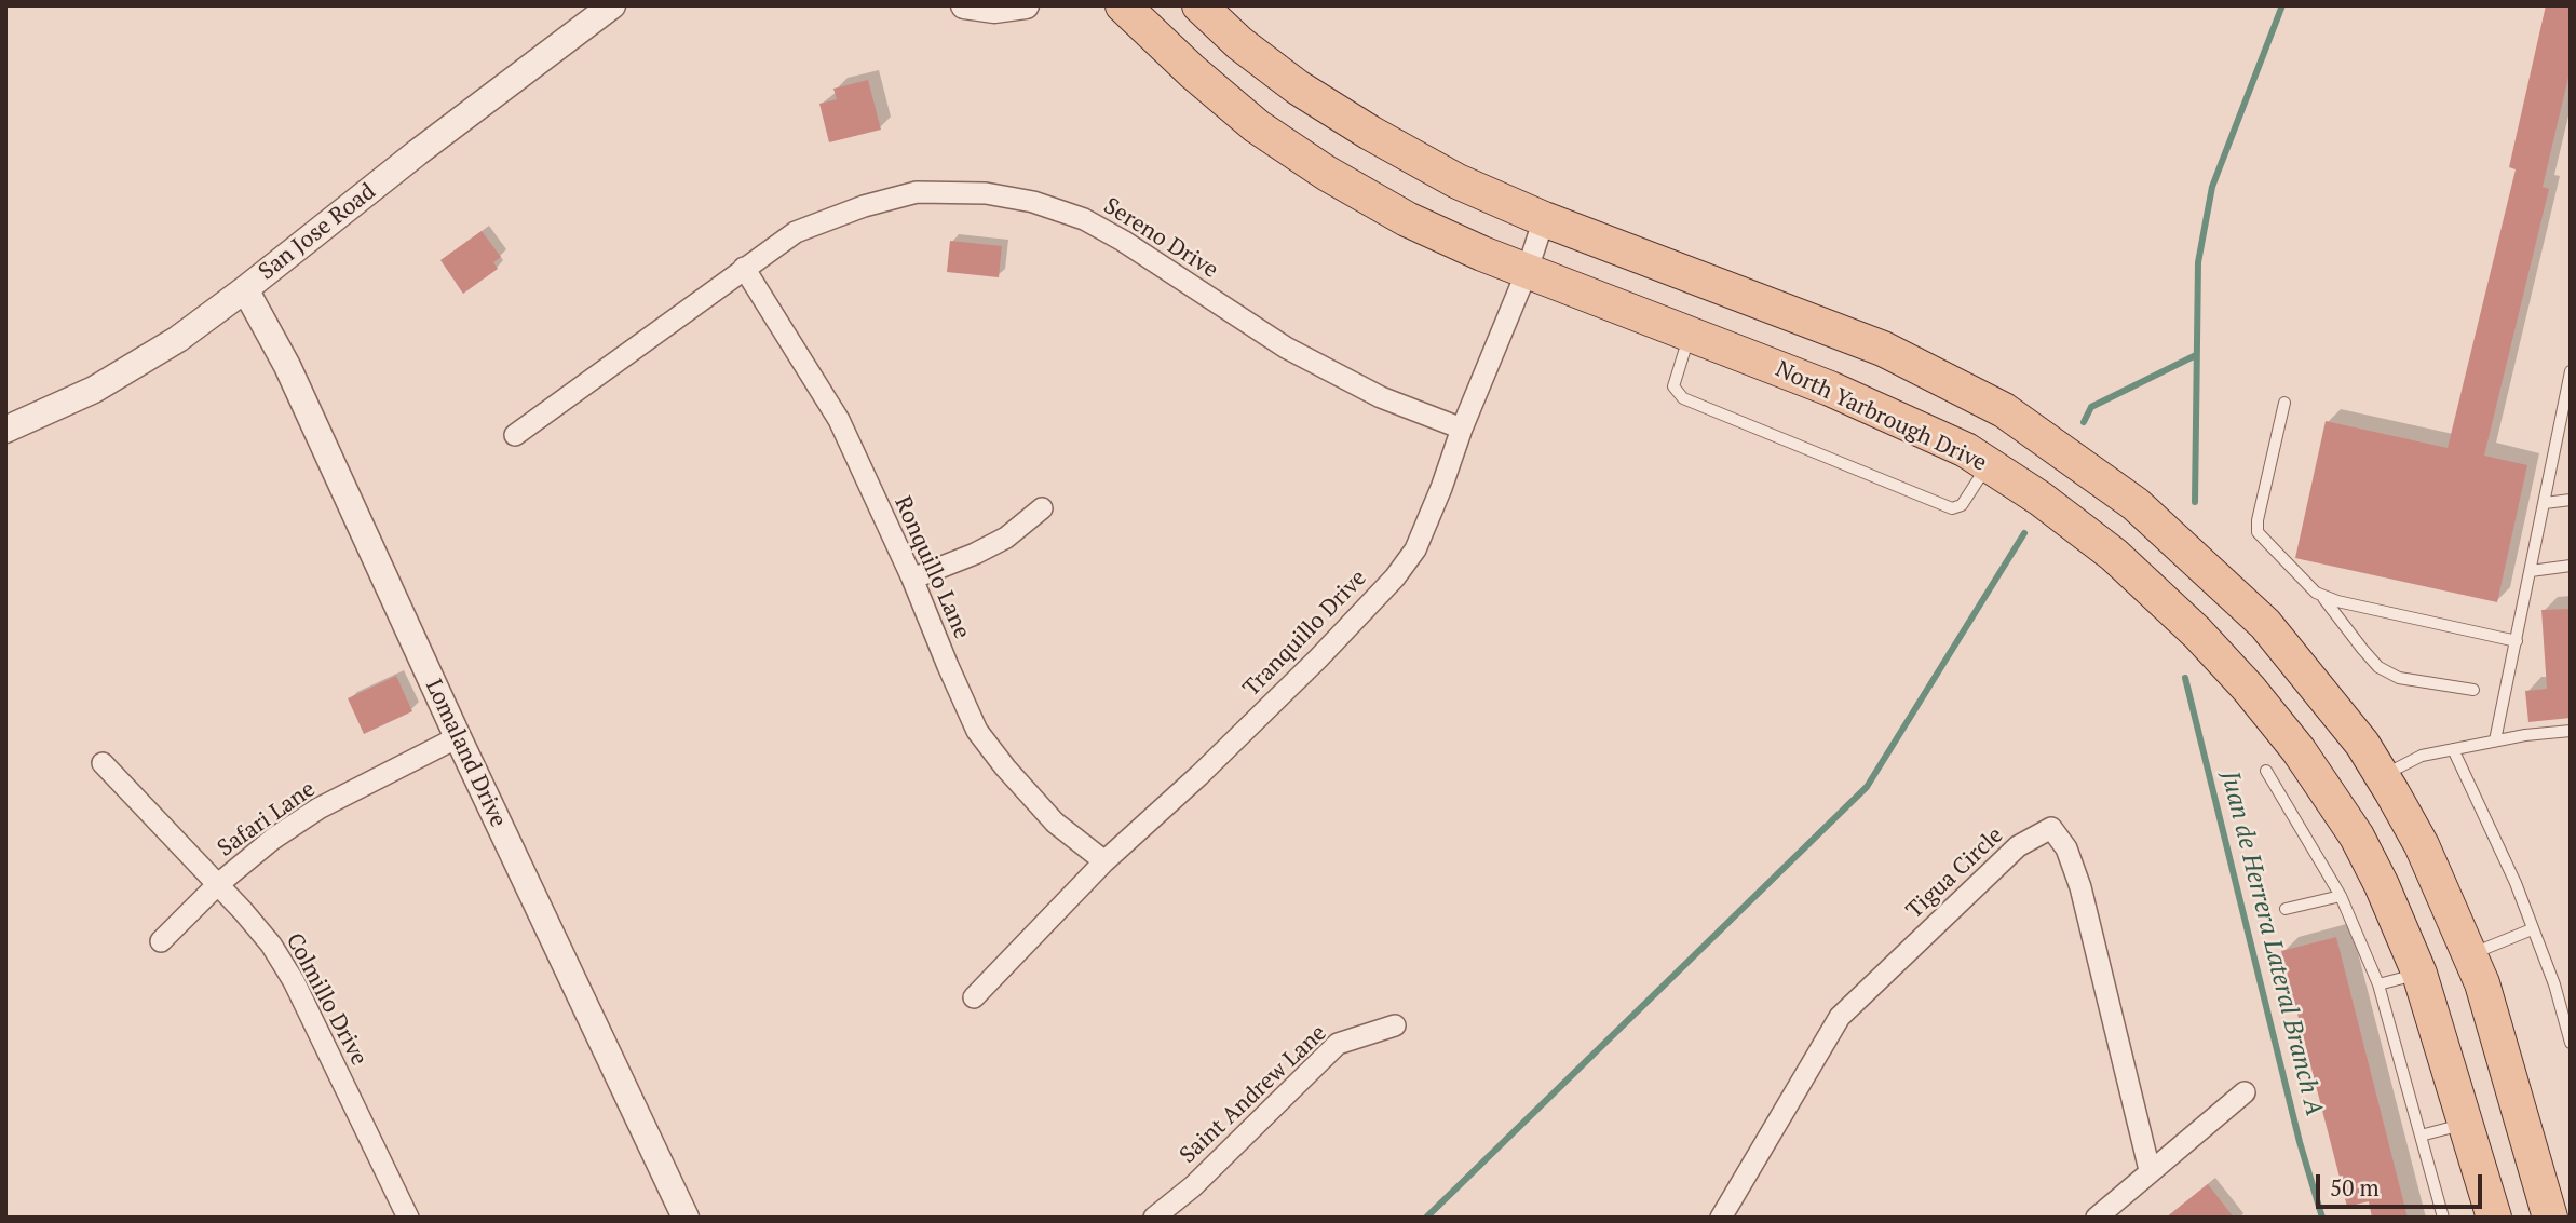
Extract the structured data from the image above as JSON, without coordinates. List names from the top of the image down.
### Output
{
  "streets": {
    "main road": ["North Yarbrough Drive"],
    "street": [
      "San Jose Road",
      "Sereno Drive",
      "Ronquillo Lane",
      "Tranquillo Drive",
      "Lomaland Drive",
      "Safari Lane",
      "Tigua Circle",
      "Colmillo Drive",
      "Saint Andrew Lane"
    ]
  },
  "crossings": [
    ["San Jose Road", "Lomaland Drive"],
    ["Sereno Drive", "Ronquillo Lane"],
    ["Sereno Drive", "Tranquillo Drive"],
    ["North Yarbrough Drive", "Tranquillo Drive"],
    ["Ronquillo Lane", "Tranquillo Drive"],
    ["Lomaland Drive", "Safari Lane"],
    ["Safari Lane", "Colmillo Drive"]
  ],
  "water": ["Juan de Herrera Lateral Branch A"],
  "scale_bar": "50 m"
}
